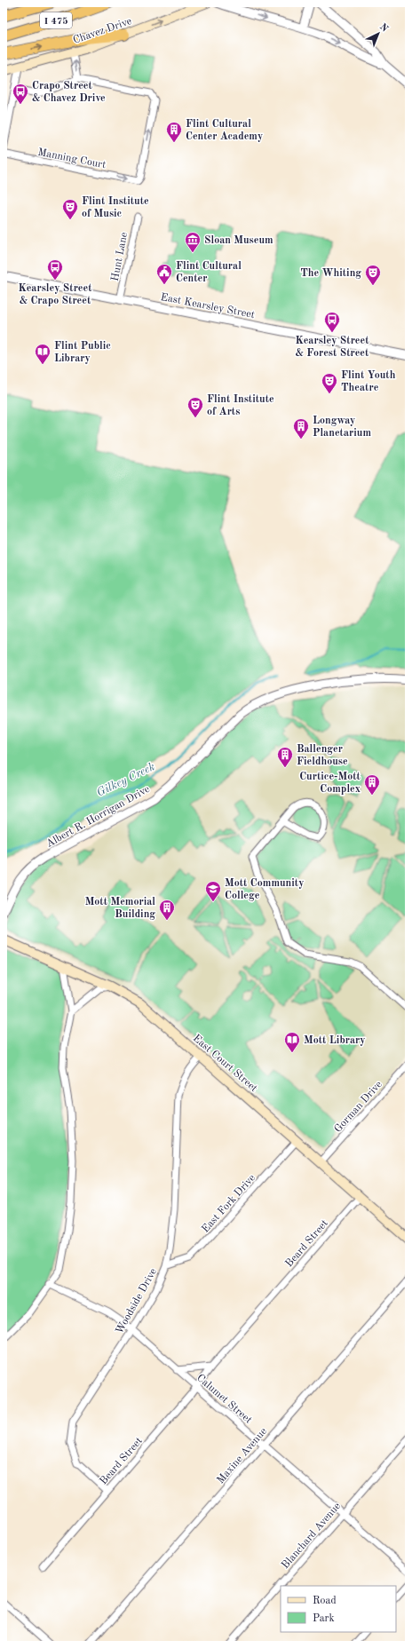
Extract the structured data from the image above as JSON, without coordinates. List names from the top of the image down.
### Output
{
  "streets": {
    "highway": ["I 475"],
    "main road": ["Chavez Drive", "East Court Street"],
    "street": [
      "Manning Court",
      "Hunt Lane",
      "East Kearsley Street",
      "Albert R. Horrigan Drive",
      "Gorman Drive",
      "East Fork Drive",
      "Beard Street",
      "Woodside Drive",
      "Calumet Street",
      "Maxine Avenue",
      "Blanchard Avenue"
    ]
  },
  "crossings": [
    ["Hunt Lane", "East Kearsley Street"],
    ["East Court Street", "Gorman Drive"],
    ["East Court Street", "East Fork Drive"],
    ["East Court Street", "Beard Street"],
    ["East Court Street", "Woodside Drive"],
    ["East Fork Drive", "Woodside Drive"],
    ["Beard Street", "Woodside Drive"],
    ["Beard Street", "Calumet Street"],
    ["Woodside Drive", "Calumet Street"],
    ["Calumet Street", "Maxine Avenue"],
    ["Calumet Street", "Blanchard Avenue"]
  ],
  "one_way": ["Chavez Drive"],
  "water": ["Gilkey Creek"],
  "places": {
    "bus stop": ["Crapo Street & Chavez Drive", "Kearsley Street & Crapo Street", "Kearsley Street & Forest Street"],
    "building": [
      "Flint Cultural Center Academy",
      "Longway Planetarium",
      "Ballenger Fieldhouse",
      "Curtice-Mott Complex",
      "Mott Memorial Building"
    ],
    "theatre": [
      "Flint Institute of Music",
      "The Whiting",
      "Flint Youth Theatre",
      "Flint Institute of Arts"
    ],
    "museum": ["Sloan Museum"],
    "public building": ["Flint Cultural Center"],
    "library": ["Flint Public Library", "Mott Library"],
    "school or university": ["Mott Community College"]
  },
  "legend": ["Road", "Park"],
  "north": "top right"
}
